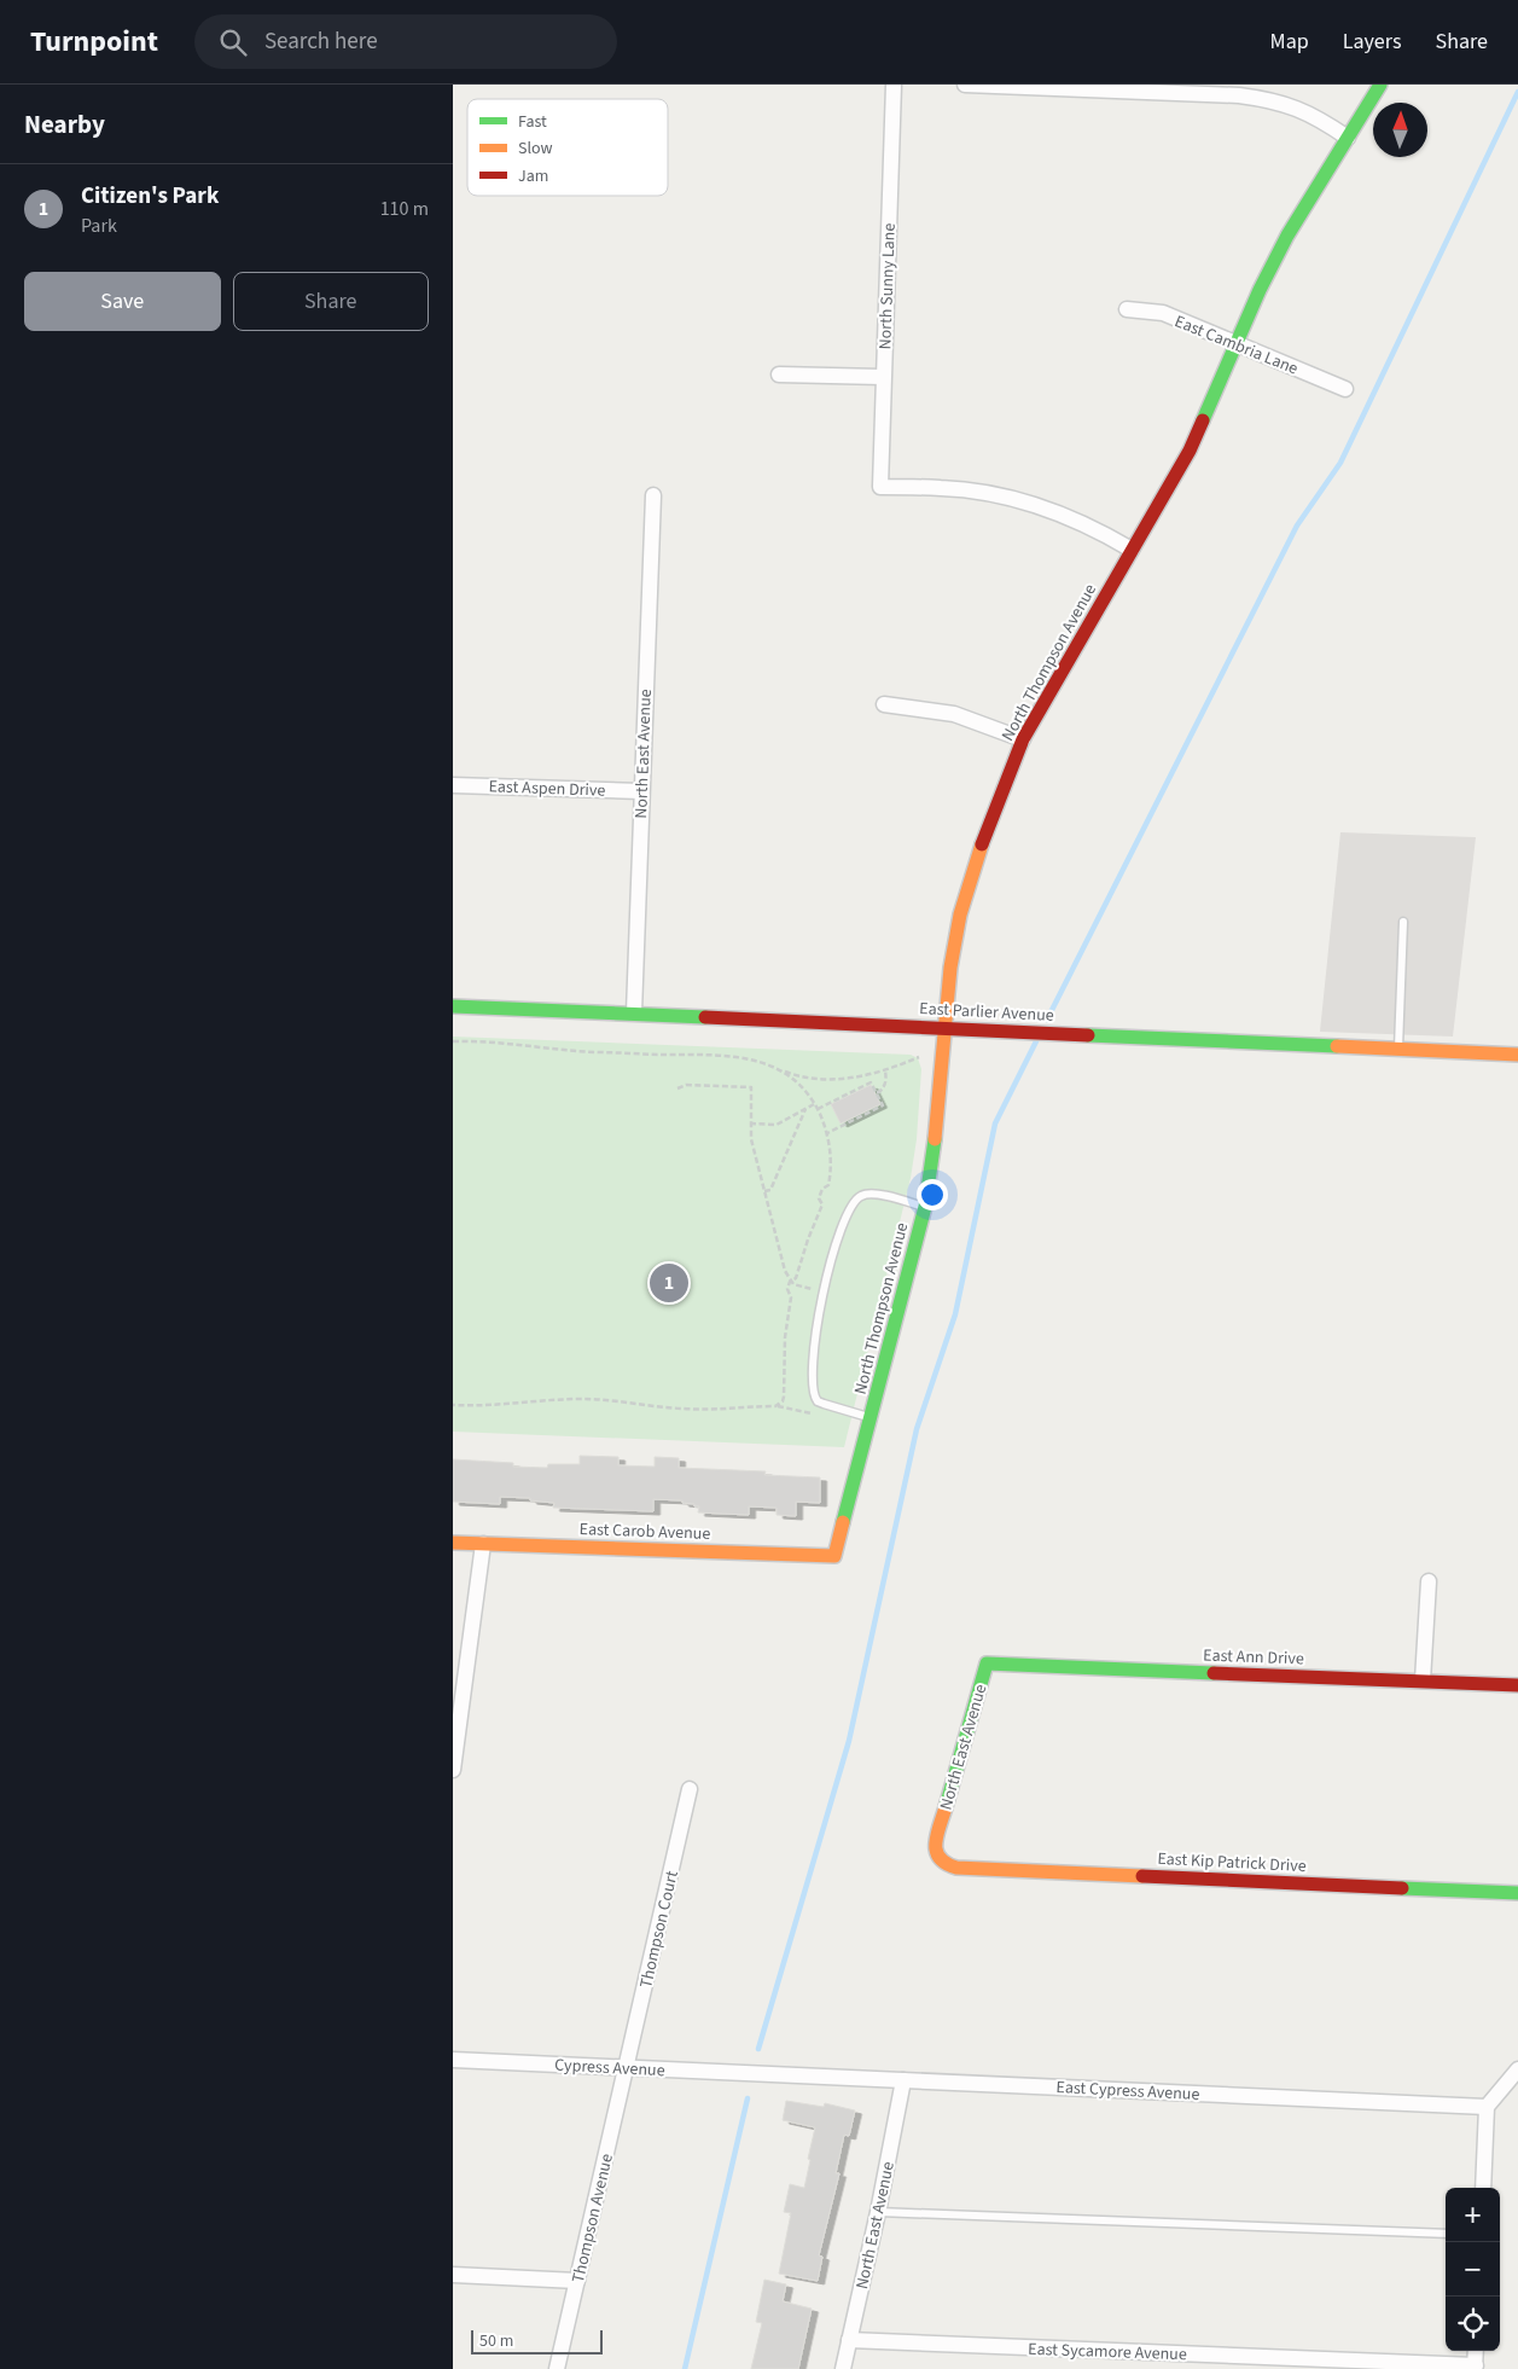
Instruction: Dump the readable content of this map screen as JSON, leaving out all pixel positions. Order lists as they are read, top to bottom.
{
  "streets": {
    "street": [
      "North Sunny Lane",
      "East Cambria Lane",
      "North Thompson Avenue",
      "North East Avenue",
      "East Aspen Drive",
      "East Parlier Avenue",
      "East Carob Avenue",
      "East Ann Drive",
      "East Kip Patrick Drive",
      "Thompson Court",
      "Cypress Avenue",
      "East Cypress Avenue",
      "Thompson Avenue",
      "East Sycamore Avenue"
    ]
  },
  "crossings": [
    ["North Sunny Lane", "North Thompson Avenue"],
    ["East Cambria Lane", "North Thompson Avenue"],
    ["North Thompson Avenue", "East Parlier Avenue"],
    ["North Thompson Avenue", "East Carob Avenue"],
    ["North East Avenue", "East Aspen Drive"],
    ["North East Avenue", "East Parlier Avenue"],
    ["North East Avenue", "East Ann Drive"],
    ["North East Avenue", "East Kip Patrick Drive"],
    ["North East Avenue", "East Cypress Avenue"],
    ["North East Avenue", "East Sycamore Avenue"],
    ["Thompson Court", "Cypress Avenue"],
    ["Thompson Court", "Thompson Avenue"],
    ["Cypress Avenue", "East Cypress Avenue"],
    ["Cypress Avenue", "Thompson Avenue"]
  ],
  "legend": ["Fast", "Slow", "Jam"],
  "scale_bar": "50 m",
  "north": "top",
  "page": {
    "header": "Turnpoint",
    "search": "Search here",
    "nav": ["Map", "Layers", "Share"],
    "heading": "Nearby",
    "list": [
      {
        "mark": "1",
        "name": "Citizen's Park",
        "note": "Park",
        "value": "110 m"
      }
    ],
    "buttons": ["Save", "Share"],
    "pins": "1",
    "map_buttons": ["+", "−"],
    "scale": "50 m"
  }
}
